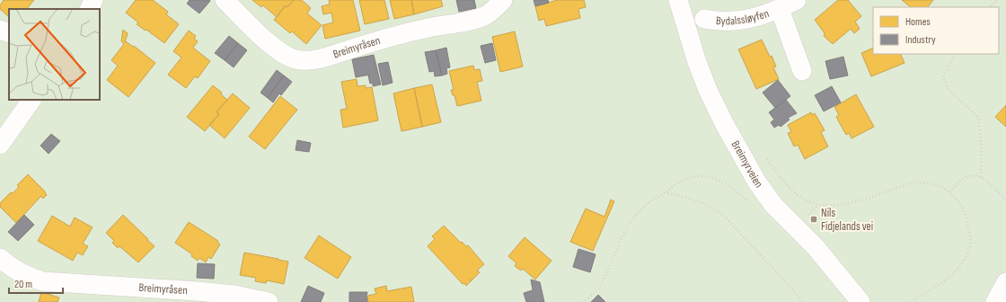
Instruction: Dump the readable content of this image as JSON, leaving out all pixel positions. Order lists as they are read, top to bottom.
{
  "streets": {
    "street": ["Bydalssløyfen", "Breimyråsen", "Breimyrveien"]
  },
  "places": {
    "transit": ["Nils Fidjelands vei"]
  },
  "legend": ["Homes", "Industry"],
  "scale_bar": "20 m"
}
